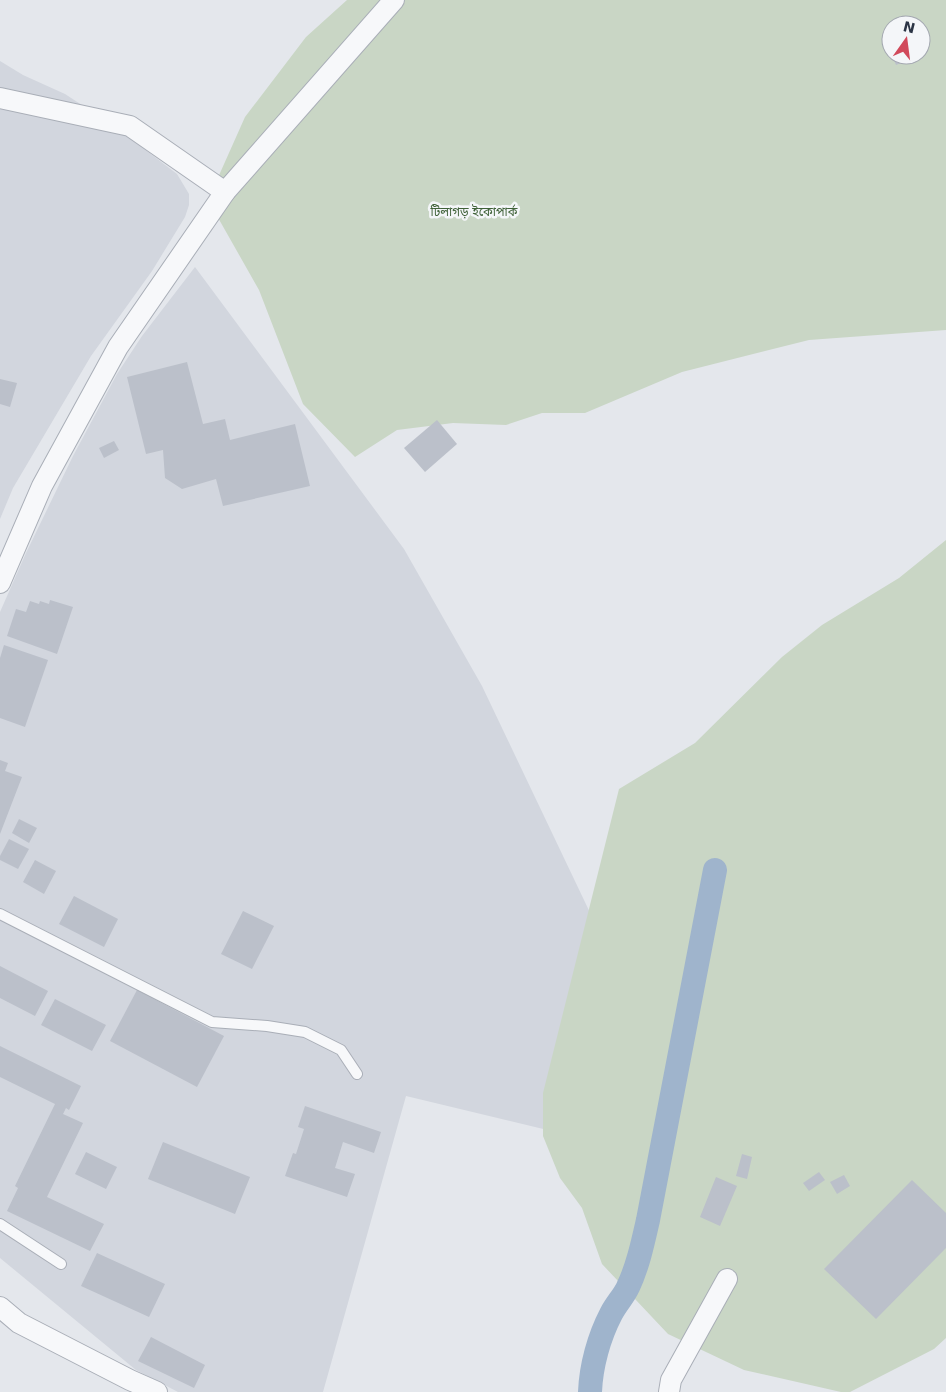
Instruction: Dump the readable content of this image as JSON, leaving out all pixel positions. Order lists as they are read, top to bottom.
{
  "parks": ["টিলাগড় ইকোপার্ক"],
  "north": "top"
}
